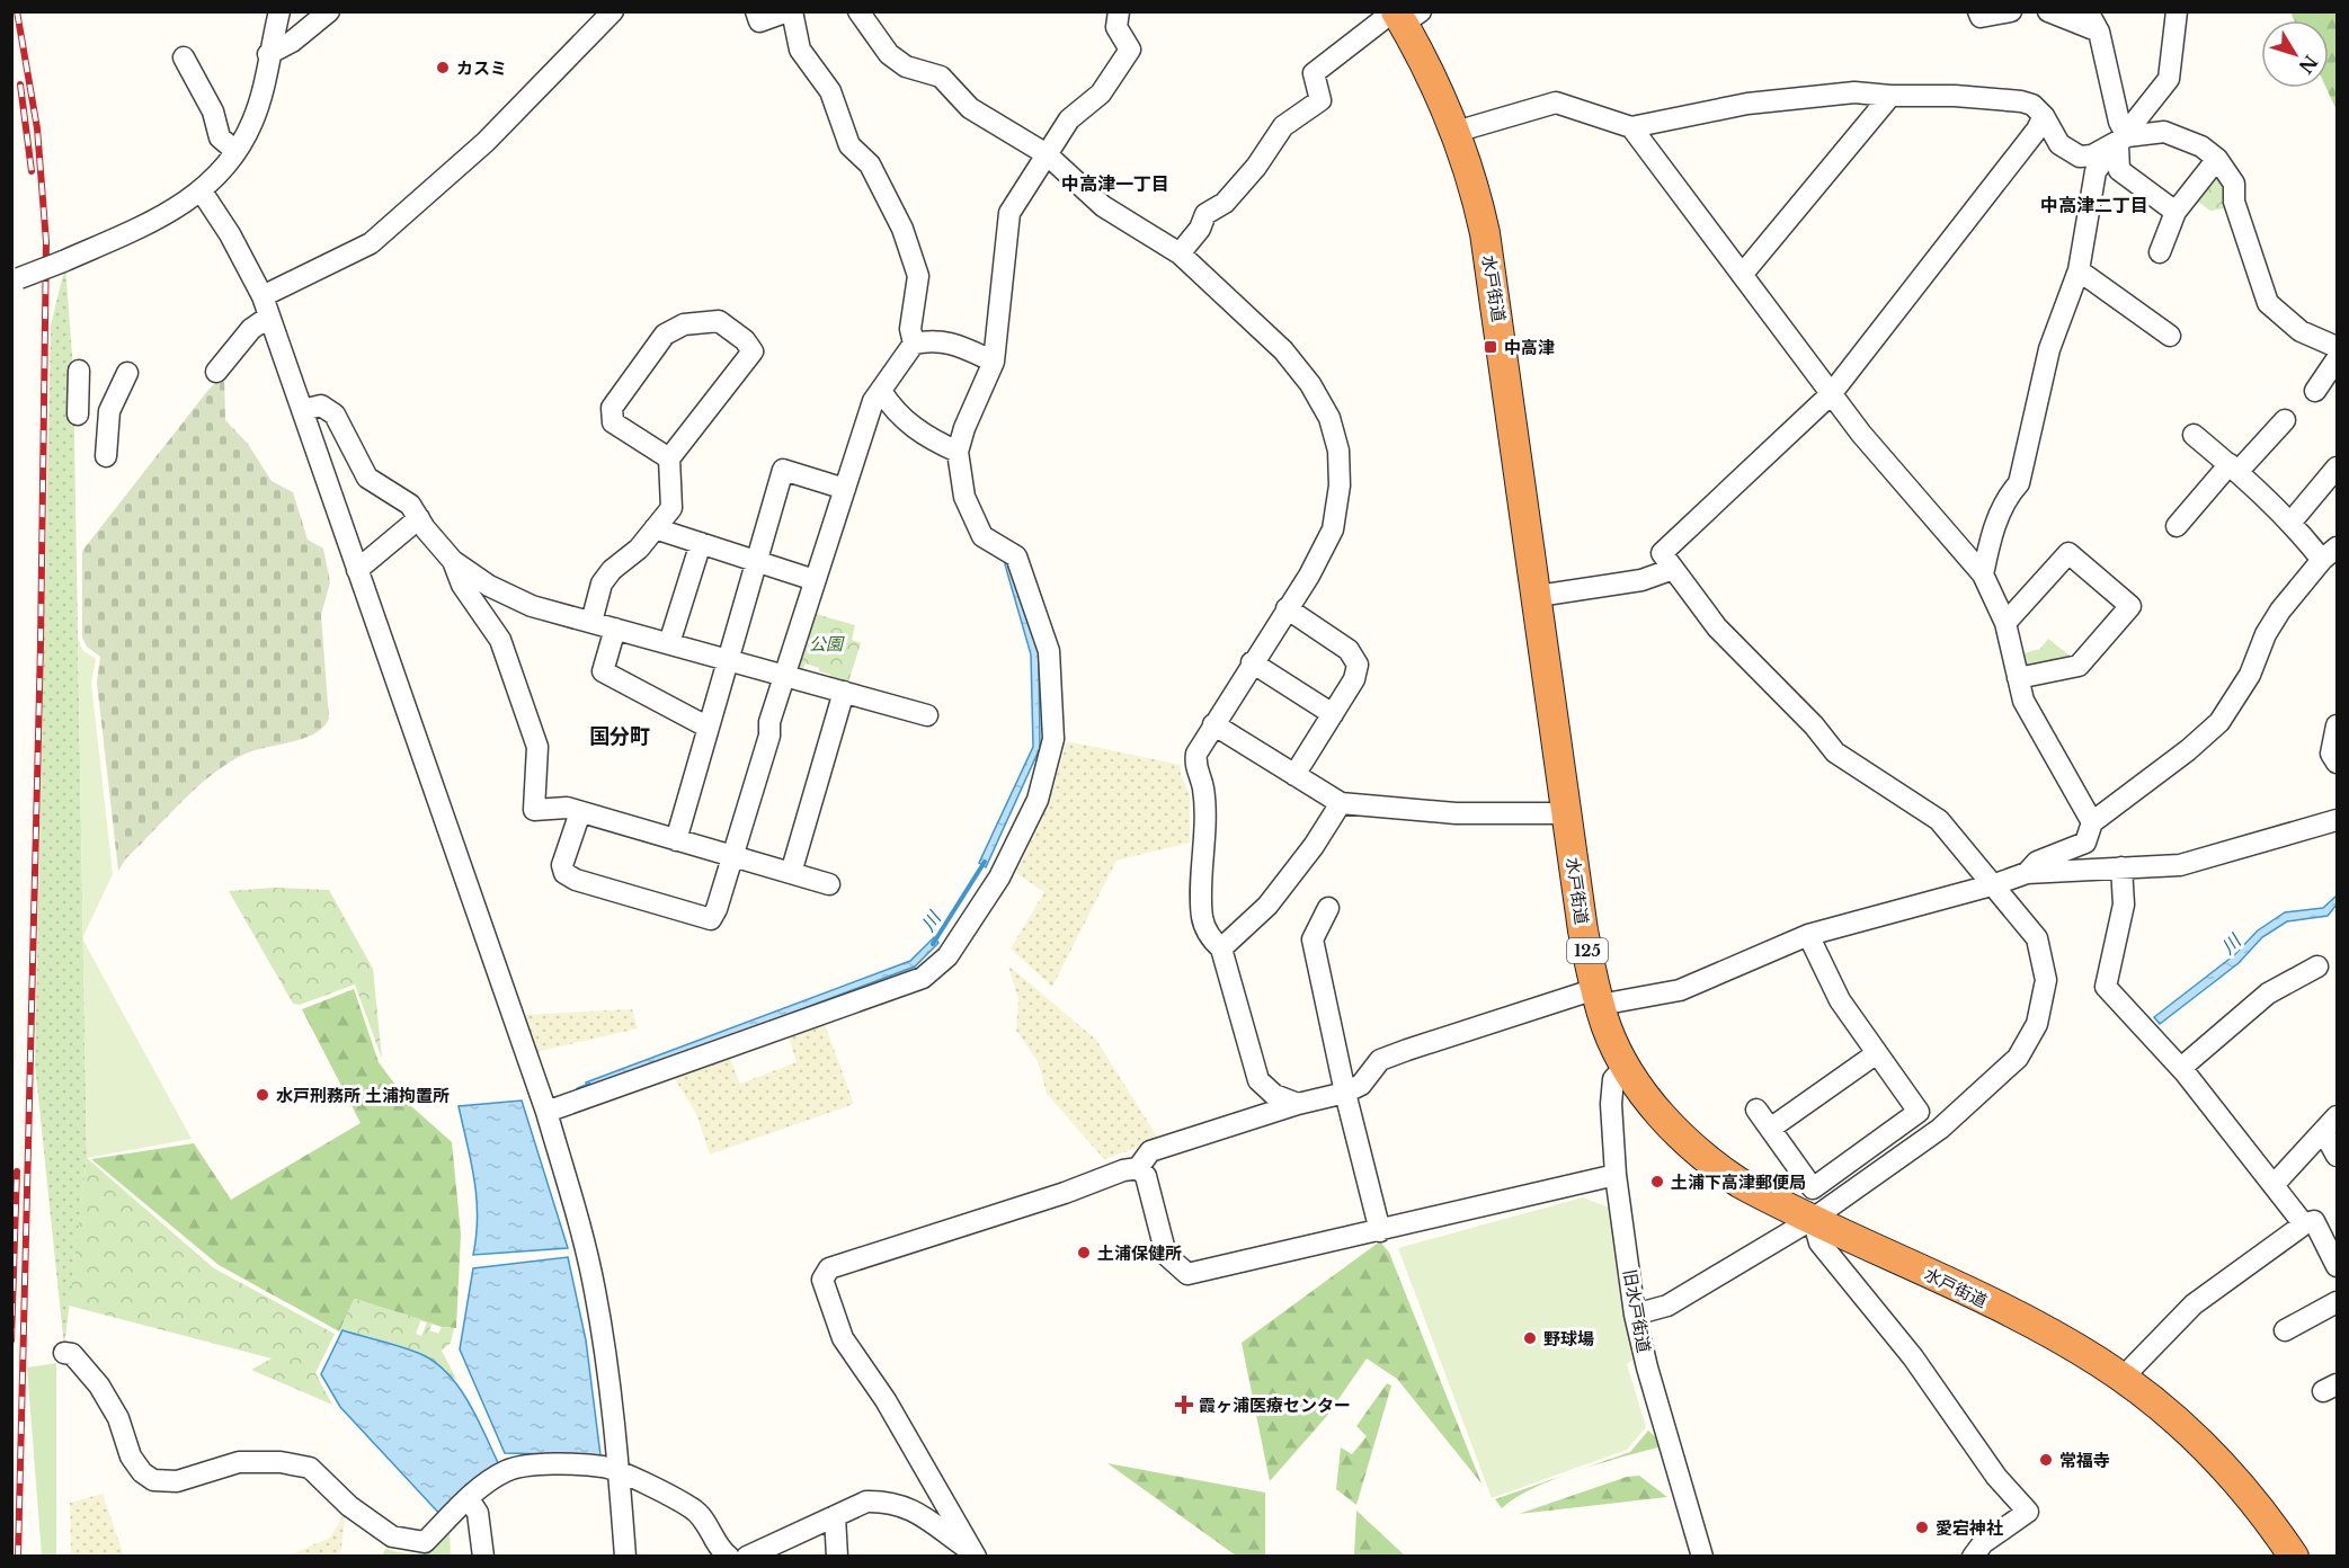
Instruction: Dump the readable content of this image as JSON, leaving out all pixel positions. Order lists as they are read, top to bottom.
{
  "streets": {
    "highway": ["水戸街道", "125"],
    "street": ["旧水戸街道"]
  },
  "crossings": [
    ["水戸街道", "旧水戸街道"]
  ],
  "districts": ["中高津一丁目", "中高津二丁目", "国分町"],
  "water": ["川"],
  "parks": ["公園"],
  "places": {
    "other": [
      "カスミ",
      "水戸刑務所 土浦拘置所",
      "土浦下高津郵便局",
      "土浦保健所",
      "野球場",
      "常福寺",
      "愛宕神社"
    ],
    "transit": ["中高津"],
    "health": ["霞ヶ浦医療センター"]
  },
  "north": "bottom right"
}
